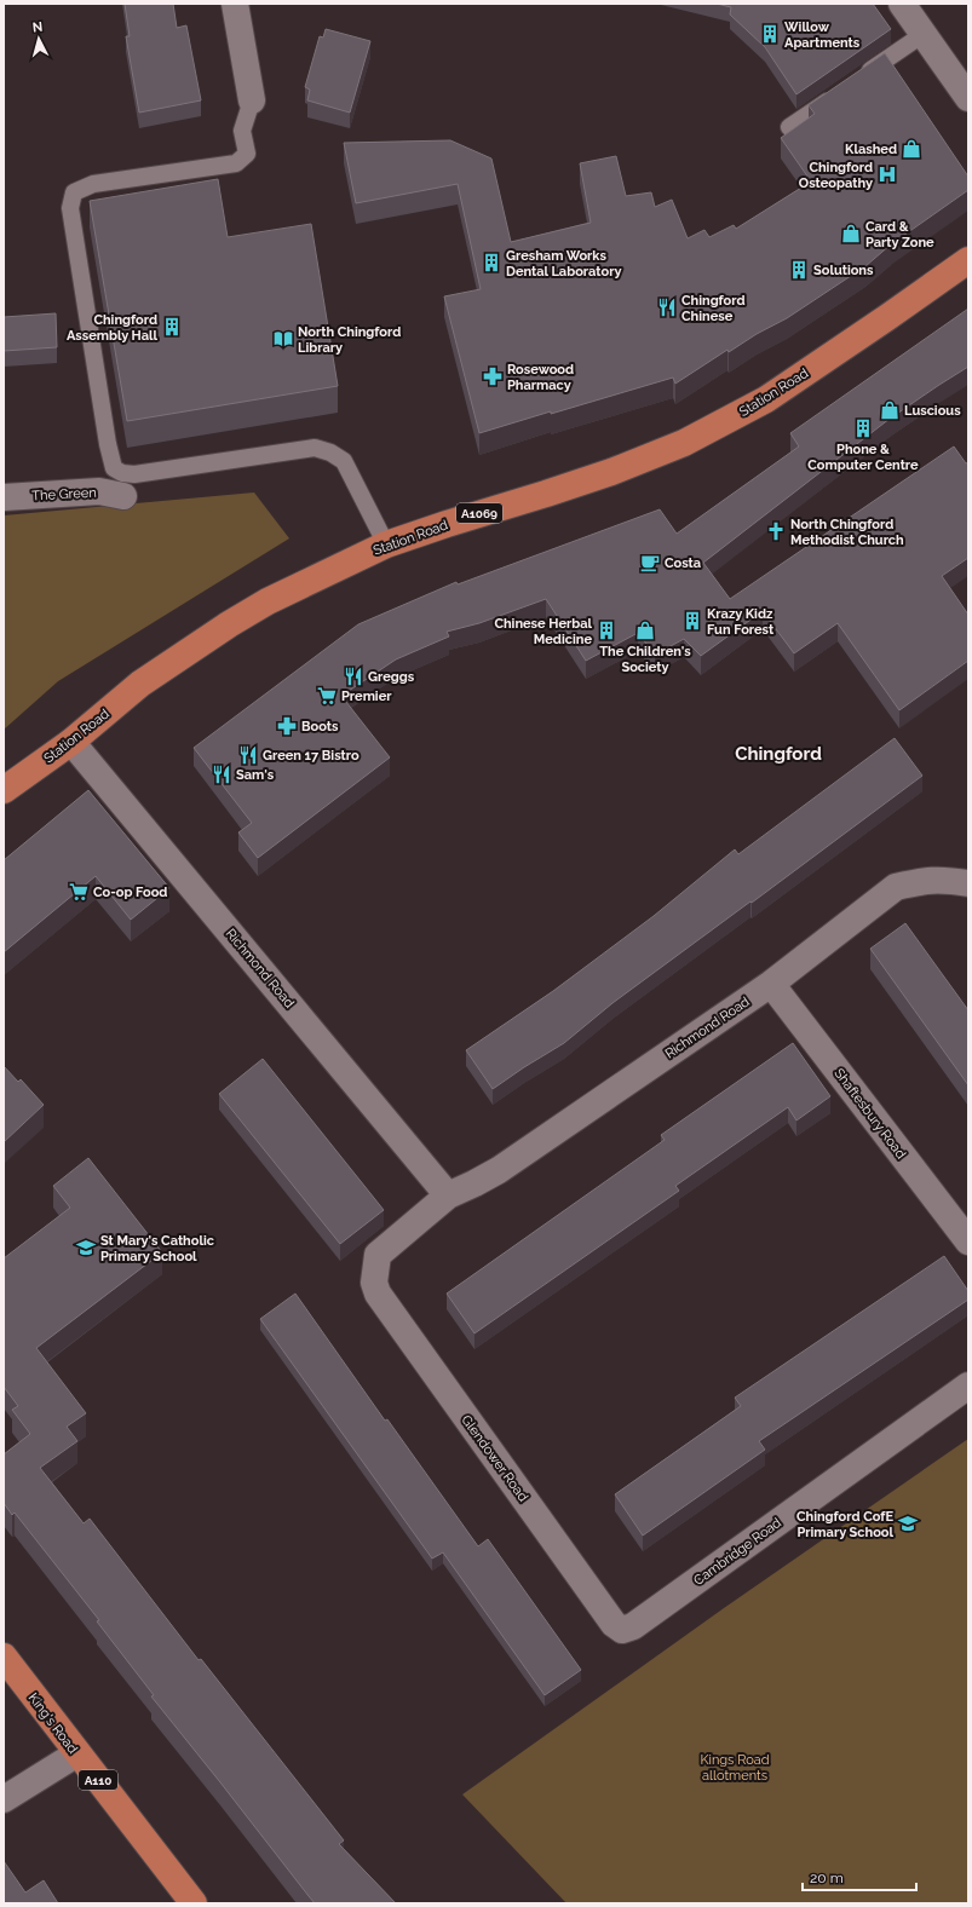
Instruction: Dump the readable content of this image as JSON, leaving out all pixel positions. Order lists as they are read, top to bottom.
{
  "streets": {
    "main road": [
      "Station Road",
      "A1069",
      "King's Road",
      "A110"
    ],
    "street": [
      "The Green",
      "Richmond Road",
      "Shaftesbury Road",
      "Glendower Road",
      "Cambridge Road"
    ]
  },
  "crossings": [
    ["Station Road", "Richmond Road"],
    ["Richmond Road", "Shaftesbury Road"],
    ["Richmond Road", "Glendower Road"],
    ["Glendower Road", "Cambridge Road"]
  ],
  "districts": ["Chingford"],
  "parks": ["Kings Road allotments"],
  "places": {
    "building": [
      "Willow Apartments",
      "Gresham Works Dental Laboratory",
      "Solutions",
      "Chingford Assembly Hall",
      "Phone & Computer Centre",
      "Krazy Kidz Fun Forest",
      "Chinese Herbal Medicine"
    ],
    "shop": [
      "Klashed",
      "Card & Party Zone",
      "Luscious",
      "The Children's Society"
    ],
    "hospital": ["Chingford Osteopathy"],
    "restaurant": [
      "Chingford Chinese",
      "Greggs",
      "Green 17 Bistro",
      "Sam's"
    ],
    "library": ["North Chingford Library"],
    "pharmacy": ["Rosewood Pharmacy", "Boots"],
    "church": ["North Chingford Methodist Church"],
    "cafe": ["Costa"],
    "supermarket": ["Premier", "Co-op Food"],
    "school or university": ["St Mary's Catholic Primary School", "Chingford CofE Primary School"]
  },
  "scale_bar": "20 m",
  "north": "top"
}
